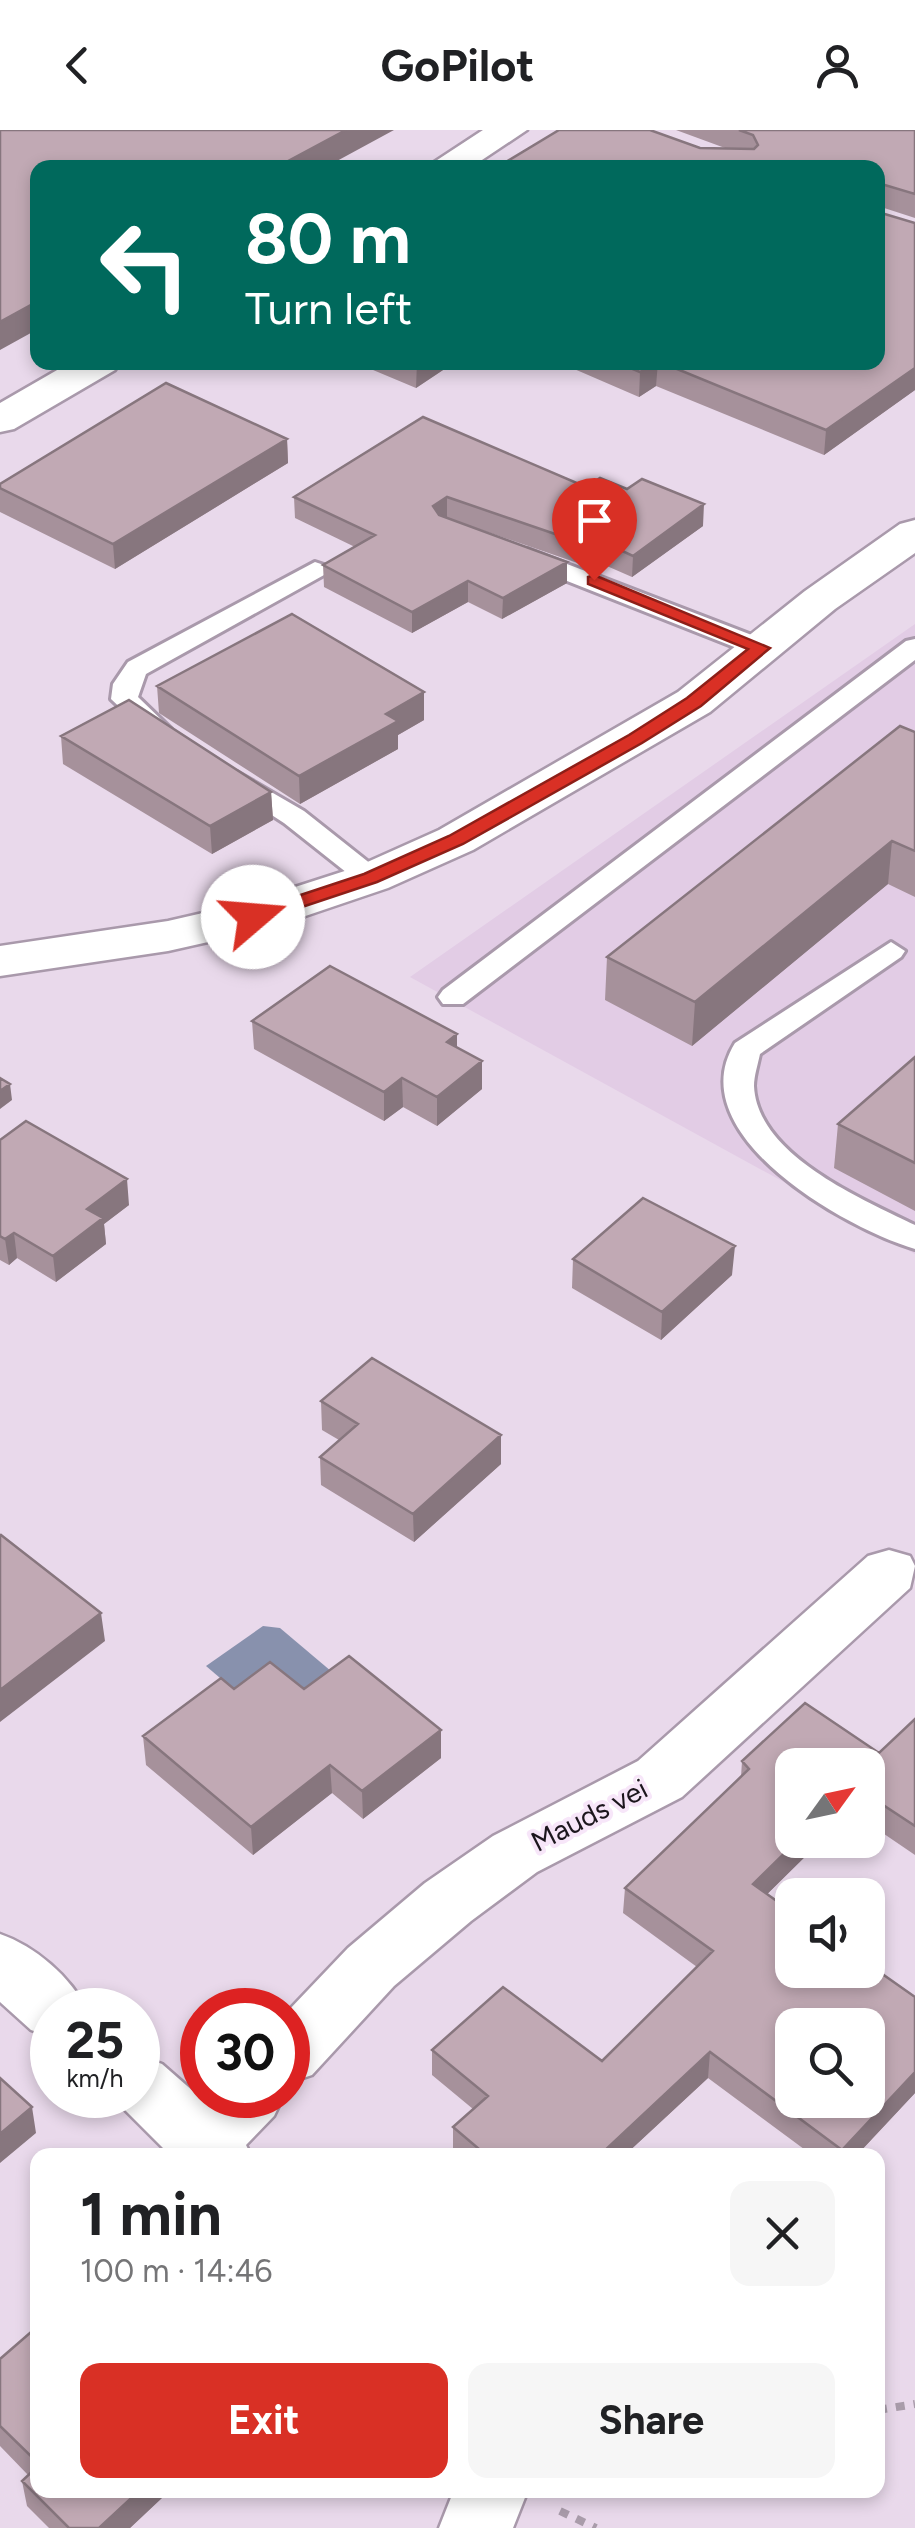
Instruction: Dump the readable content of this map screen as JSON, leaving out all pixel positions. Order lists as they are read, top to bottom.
{
  "streets": {
    "street": ["Mauds vei"]
  },
  "north": "top right",
  "page": {
    "header": "GoPilot",
    "turn": ["80 m", "Turn left"],
    "speed": "25 km/h",
    "limit": "30",
    "heading": ["1 min", "100 m · 14:46"],
    "buttons": ["Exit", "Share"]
  }
}
